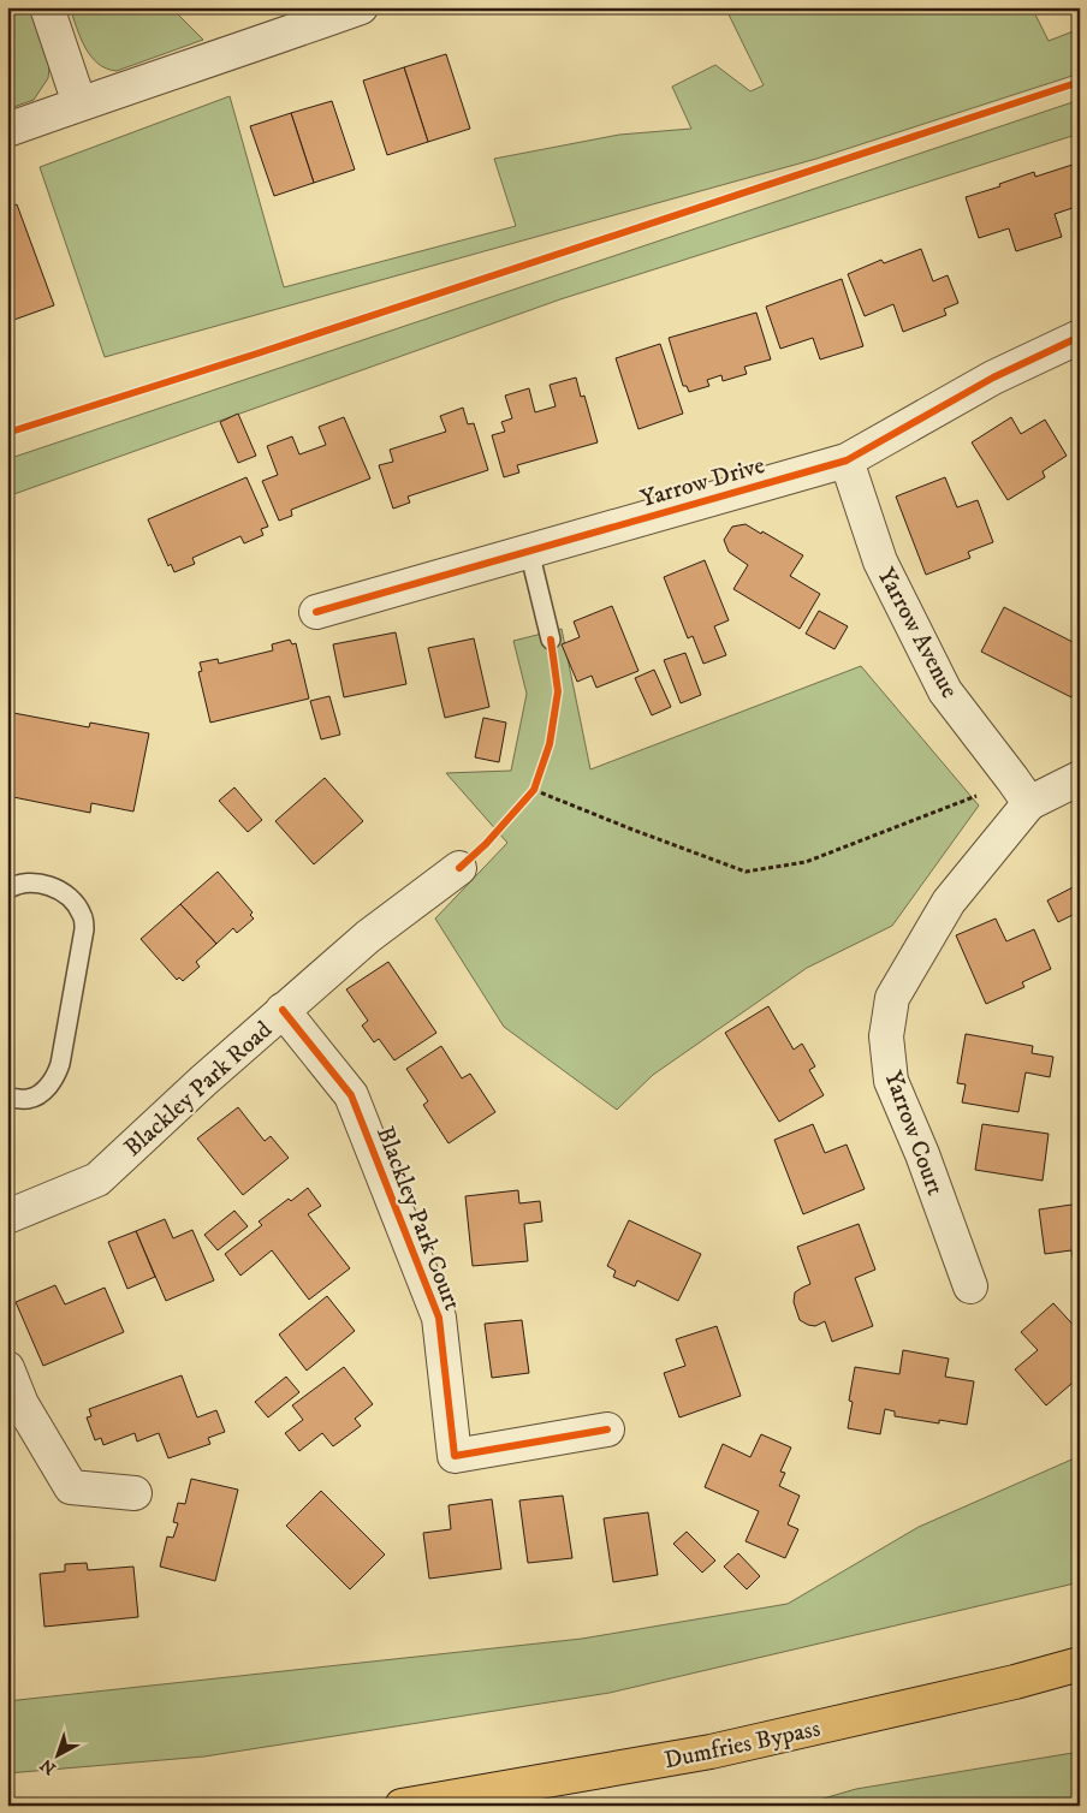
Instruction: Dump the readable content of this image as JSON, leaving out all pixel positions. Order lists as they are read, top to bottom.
{
  "streets": {
    "highway": ["Dumfries Bypass"],
    "street": [
      "Yarrow Drive",
      "Yarrow Avenue",
      "Blackley Park Road",
      "Yarrow Court",
      "Blackley Park Court"
    ]
  },
  "crossings": [
    ["Yarrow Drive", "Yarrow Avenue"],
    ["Yarrow Avenue", "Yarrow Court"],
    ["Blackley Park Road", "Blackley Park Court"]
  ],
  "north": "bottom left"
}
